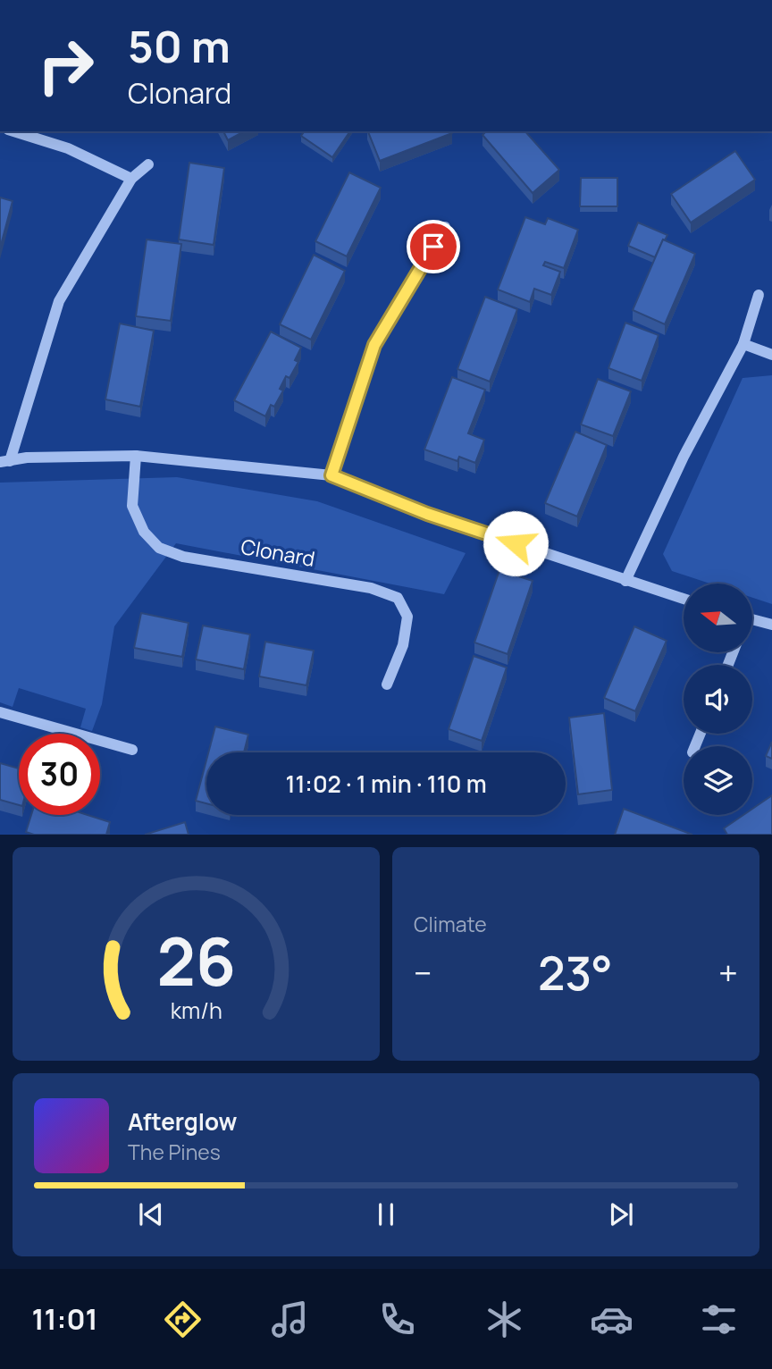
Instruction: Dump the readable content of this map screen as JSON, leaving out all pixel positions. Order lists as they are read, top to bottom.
{
  "streets": {
    "street": ["Clonard"]
  },
  "north": "left",
  "page": {
    "turn": ["50 m", "Clonard"],
    "limit": "30",
    "trip": "11:02 · 1 min · 110 m",
    "tile": "Climate",
    "heat": ["−", "23°", "+"],
    "song": ["Afterglow", "The Pines"],
    "tabs": "11:01",
    "gauge": ["26", "km/h"]
  }
}
